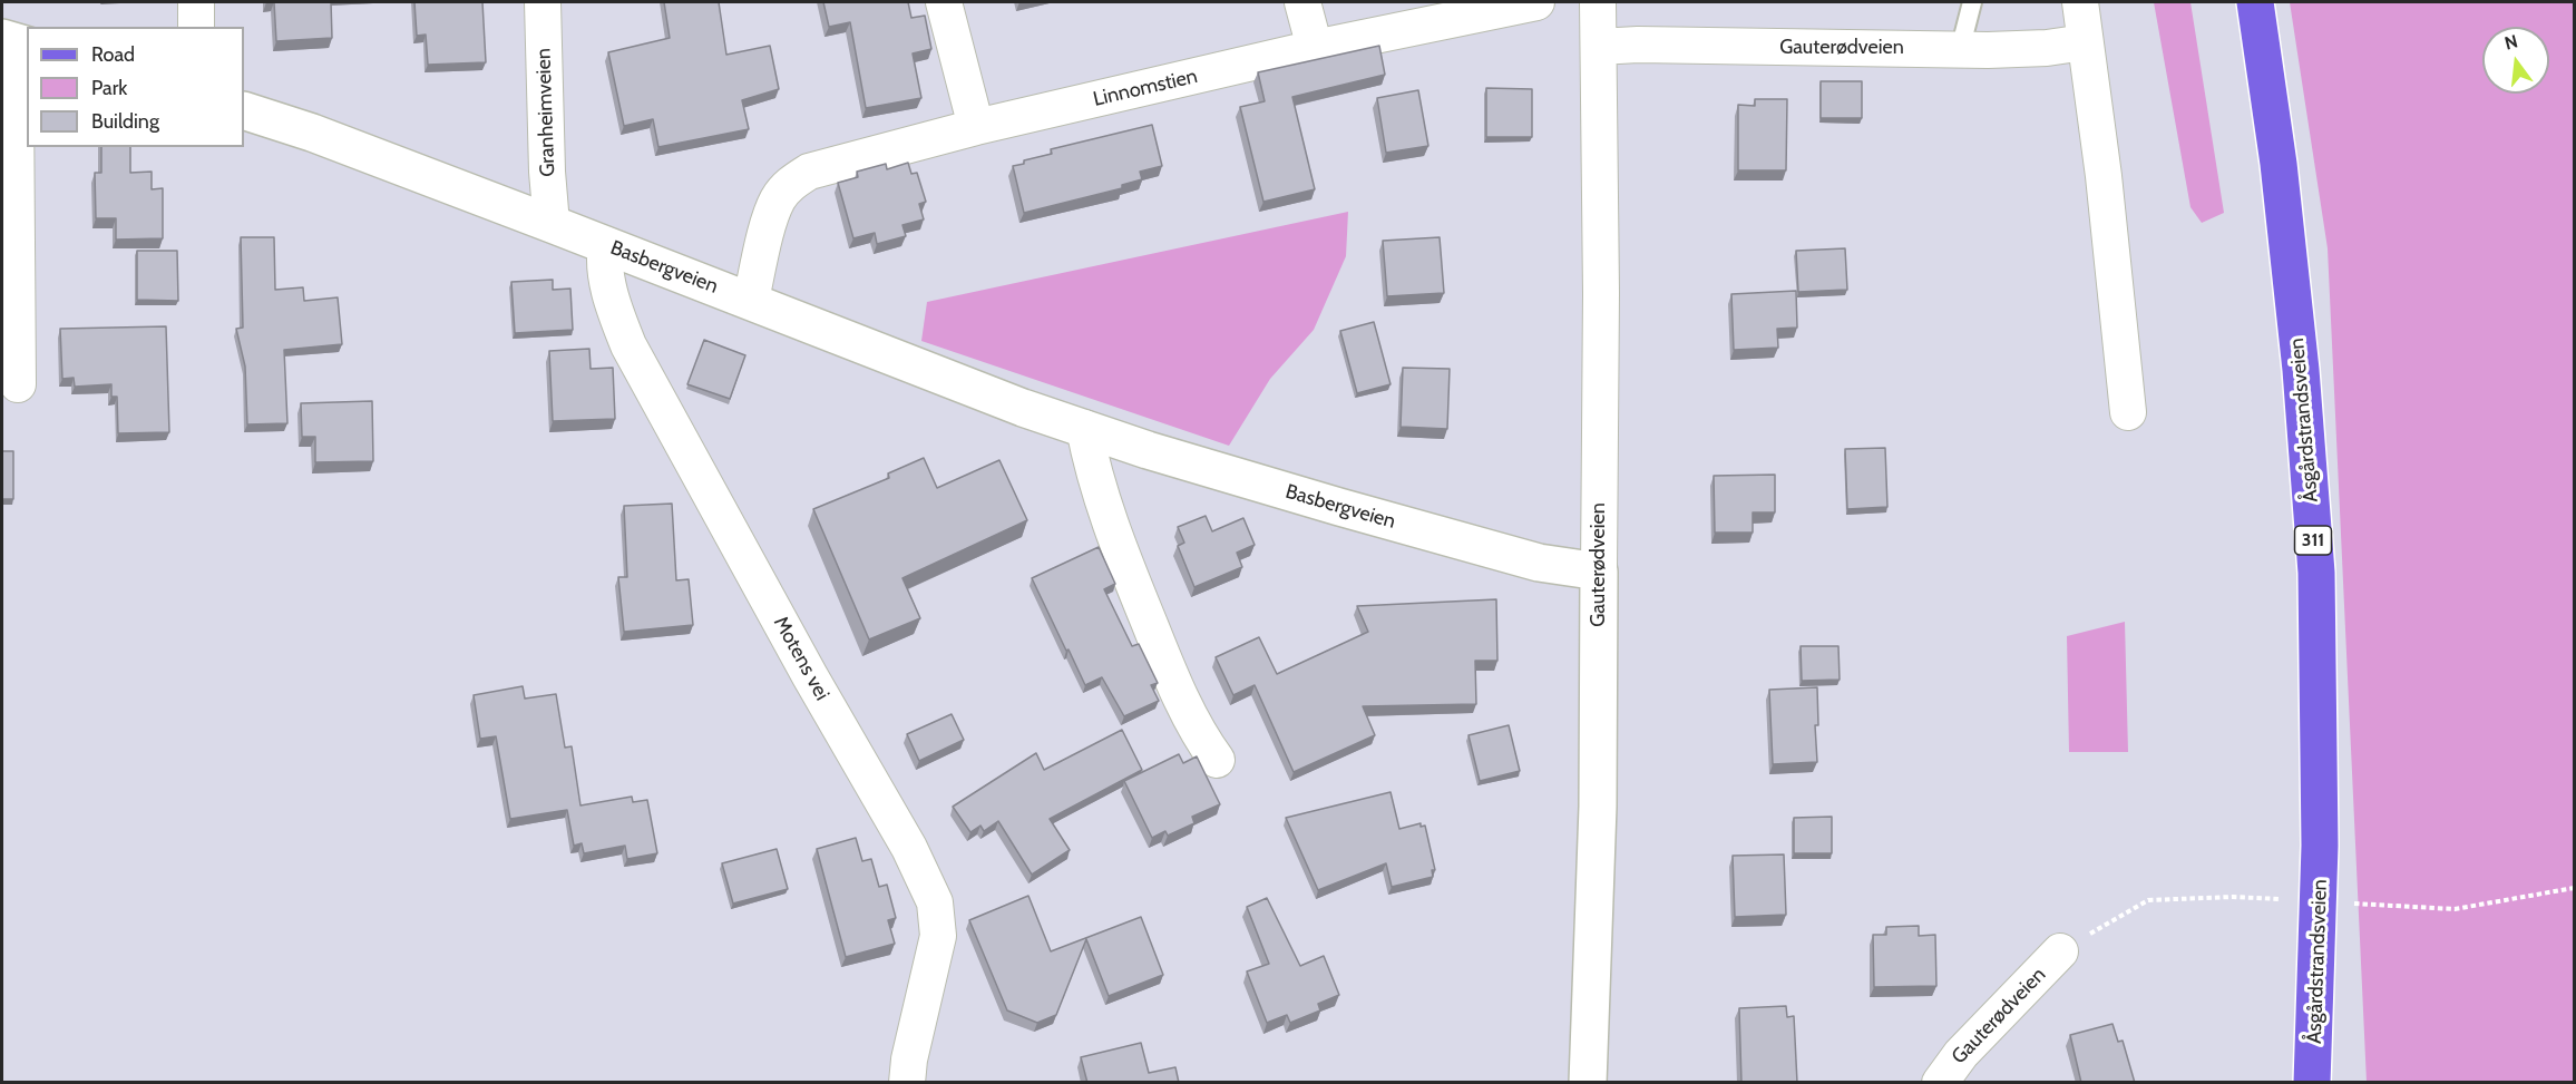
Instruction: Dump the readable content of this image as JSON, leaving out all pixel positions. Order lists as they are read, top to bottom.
{
  "streets": {
    "main road": [
      "Gauterødveien",
      "Basbergveien",
      "Åsgårdstrandsveien",
      "311"
    ],
    "street": ["Linnomstien", "Granheimveien", "Motens vei"]
  },
  "crossings": [
    ["Gauterødveien", "Basbergveien"],
    ["Linnomstien", "Basbergveien"],
    ["Granheimveien", "Basbergveien"],
    ["Basbergveien", "Motens vei"]
  ],
  "legend": ["Road", "Park", "Building"],
  "north": "top"
}
